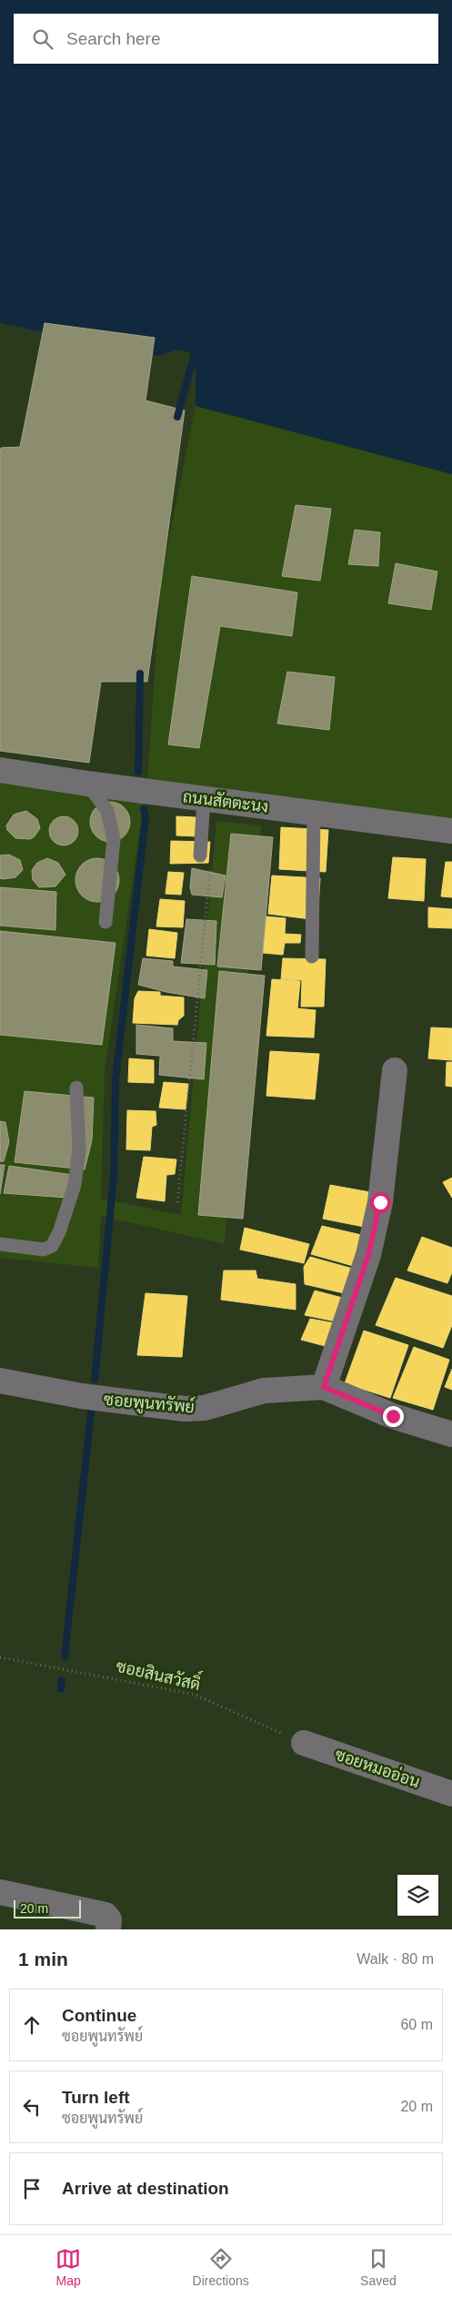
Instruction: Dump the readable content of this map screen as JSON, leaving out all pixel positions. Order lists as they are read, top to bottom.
{
  "streets": {
    "street": ["ถนนสัตตะนง", "ซอยพูนทรัพย์", "ซอยหมออ่อน"],
    "path": ["ซอยสินสวัสดิ์"]
  },
  "crossings": [
    ["ซอยสินสวัสดิ์", "ซอยหมออ่อน"]
  ],
  "scale_bar": "20 m",
  "page": {
    "search": "Search here",
    "scale": "20 m",
    "heading": ["1 min", "Walk · 80 m"],
    "list": [
      ["Continue", "ซอยพูนทรัพย์", "60 m"],
      ["Turn left", "ซอยพูนทรัพย์", "20 m"],
      "Arrive at destination"
    ],
    "nav": ["Map", "Directions", "Saved"]
  }
}
